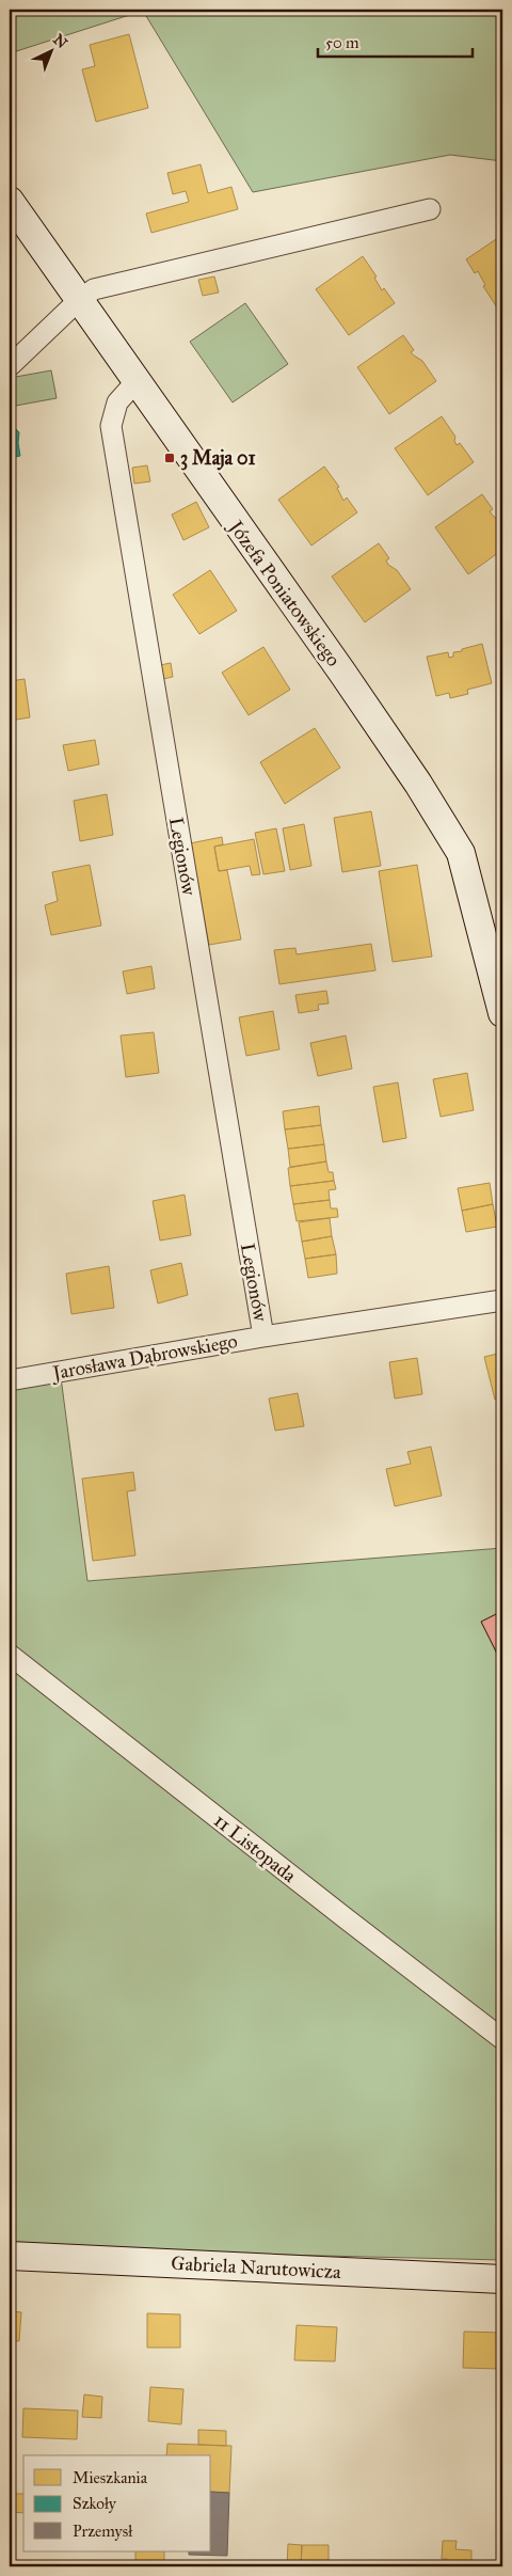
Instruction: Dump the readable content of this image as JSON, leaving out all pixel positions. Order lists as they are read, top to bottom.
{
  "streets": {
    "street": [
      "Józefa Poniatowskiego",
      "Legionów",
      "Jarosława Dąbrowskiego",
      "11 Listopada",
      "Gabriela Narutowicza"
    ]
  },
  "crossings": [
    ["Józefa Poniatowskiego", "Legionów"],
    ["Legionów", "Jarosława Dąbrowskiego"]
  ],
  "places": {
    "transit": ["3 Maja 01"]
  },
  "legend": ["Mieszkania", "Szkoły", "Przemysł"],
  "scale_bar": "50 m",
  "north": "top right"
}
